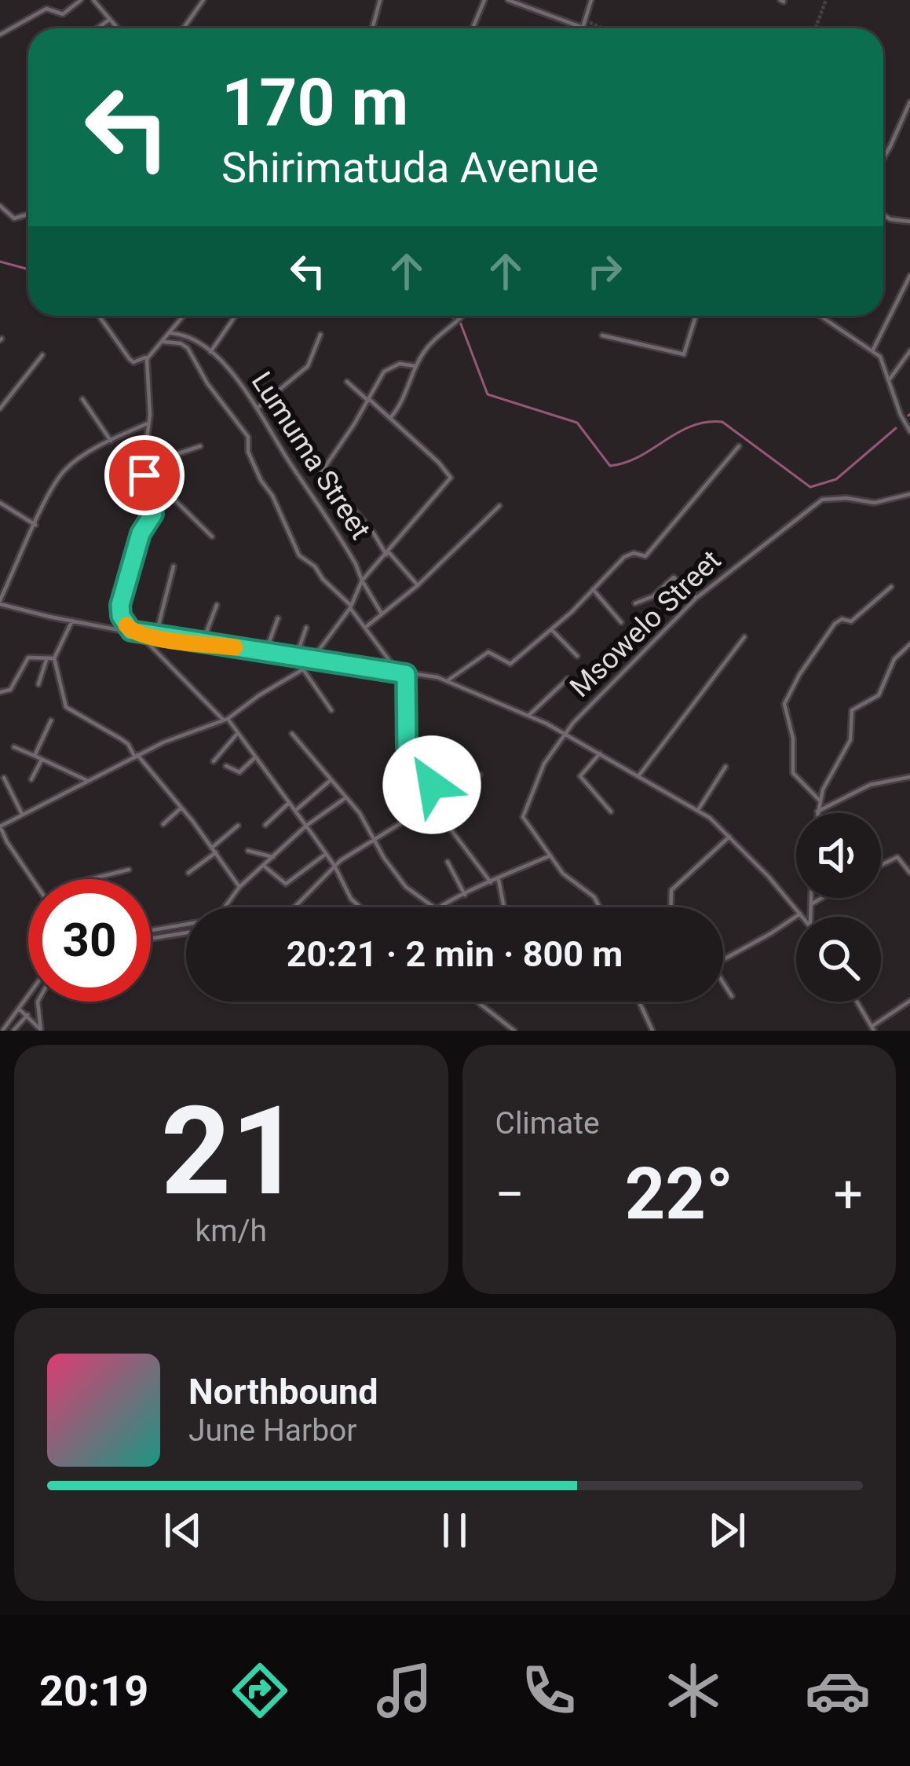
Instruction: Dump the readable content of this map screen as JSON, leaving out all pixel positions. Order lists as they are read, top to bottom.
{
  "streets": {
    "street": ["Lumuma Street", "Msowelo Street"]
  },
  "page": {
    "turn": ["170 m", "Shirimatuda Avenue"],
    "limit": "30",
    "trip": "20:21 · 2 min · 800 m",
    "tile": [
      ["21", "km/h"],
      "Climate"
    ],
    "heat": ["−", "22°", "+"],
    "song": ["Northbound", "June Harbor"],
    "tabs": "20:19"
  }
}
